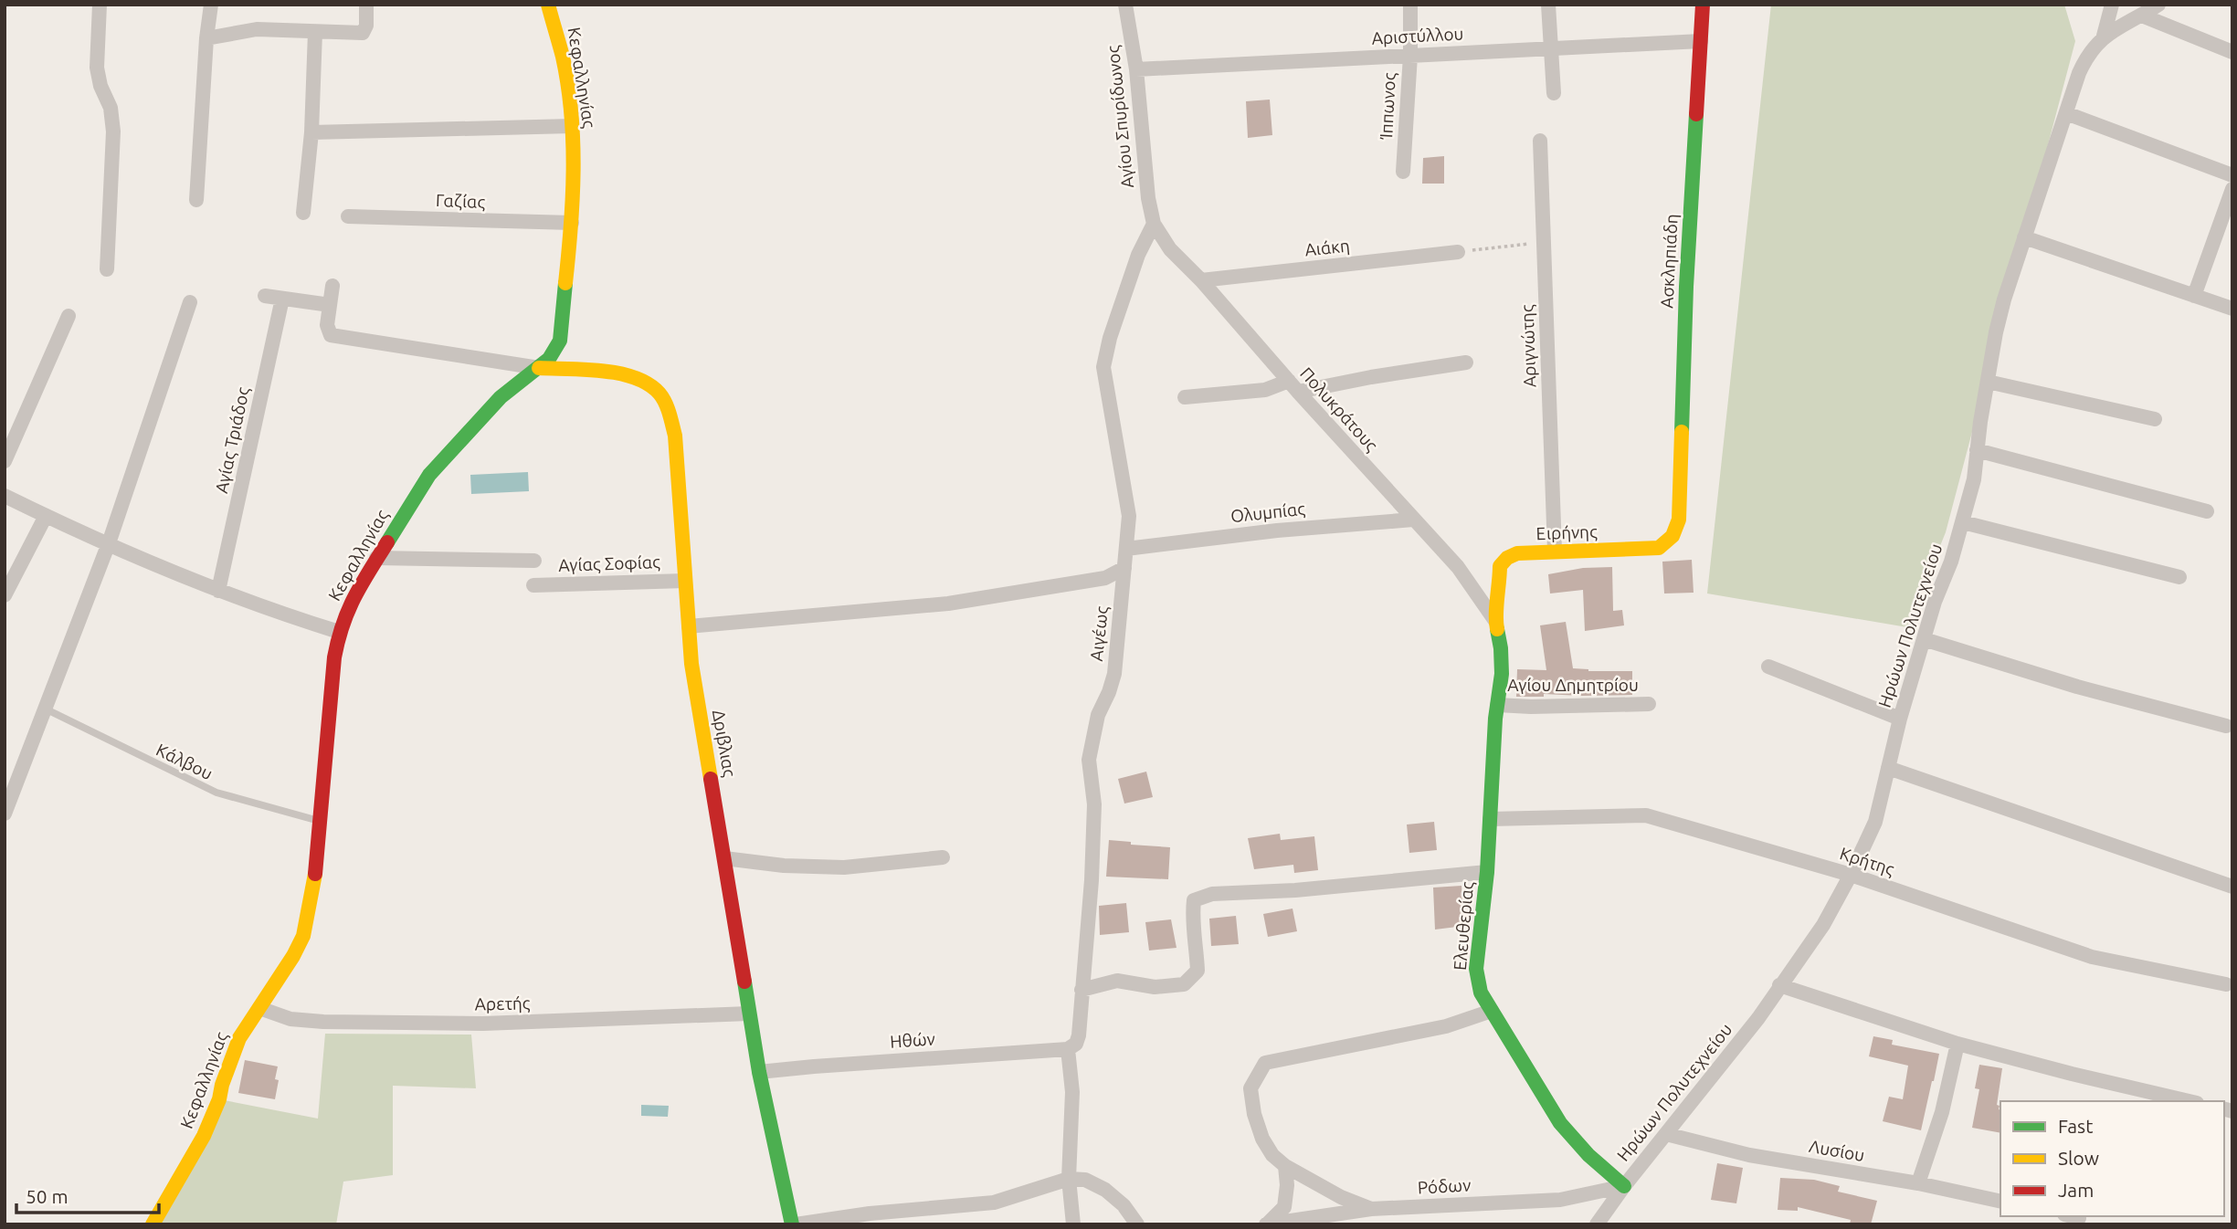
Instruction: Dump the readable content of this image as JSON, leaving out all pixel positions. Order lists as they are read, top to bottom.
{
  "streets": {
    "street": [
      "Αριστύλλου",
      "Κεφαλληνίας",
      "Ίππωνος",
      "Αγίου Σπυρίδωνος",
      "Γαζίας",
      "Αιάκη",
      "Ασκληπιάδη",
      "Αριγνώτης",
      "Πολυκράτους",
      "Αγίας Τριάδος",
      "Ολυμπίας",
      "Ειρήνης",
      "Αγίας Σοφίας",
      "Ηρώων Πολυτεχνείου",
      "Αιγέως",
      "Αγίου Δημητρίου",
      "Δριβλιας",
      "Κρήτης",
      "Ελευθερίας",
      "Αρετής",
      "Ηθών",
      "Λυσίου",
      "Ρόδων"
    ],
    "lane": ["Κάλβου"]
  },
  "crossings": [
    ["Αριστύλλου", "Ίππωνος"],
    ["Αριστύλλου", "Αγίου Σπυρίδωνος"],
    ["Αριστύλλου", "Ασκληπιάδη"],
    ["Κεφαλληνίας", "Γαζίας"],
    ["Κεφαλληνίας", "Δριβλιας"],
    ["Κεφαλληνίας", "Κάλβου"],
    ["Κεφαλληνίας", "Αρετής"],
    ["Αγίου Σπυρίδωνος", "Πολυκράτους"],
    ["Αγίου Σπυρίδωνος", "Αιγέως"],
    ["Αιάκη", "Πολυκράτους"],
    ["Ασκληπιάδη", "Ειρήνης"],
    ["Αριγνώτης", "Ειρήνης"],
    ["Πολυκράτους", "Ολυμπίας"],
    ["Πολυκράτους", "Ειρήνης"],
    ["Πολυκράτους", "Αιγέως"],
    ["Πολυκράτους", "Ελευθερίας"],
    ["Ολυμπίας", "Αιγέως"],
    ["Ειρήνης", "Ελευθερίας"],
    ["Αγίας Σοφίας", "Δριβλιας"],
    ["Ηρώων Πολυτεχνείου", "Κρήτης"],
    ["Ηρώων Πολυτεχνείου", "Ελευθερίας"],
    ["Ηρώων Πολυτεχνείου", "Λυσίου"],
    ["Ηρώων Πολυτεχνείου", "Ρόδων"],
    ["Αιγέως", "Ηθών"],
    ["Αγίου Δημητρίου", "Ελευθερίας"],
    ["Δριβλιας", "Αρετής"],
    ["Δριβλιας", "Ηθών"],
    ["Κρήτης", "Ελευθερίας"],
    ["Ελευθερίας", "Ρόδων"]
  ],
  "legend": ["Fast", "Slow", "Jam"],
  "scale_bar": "50 m"
}
